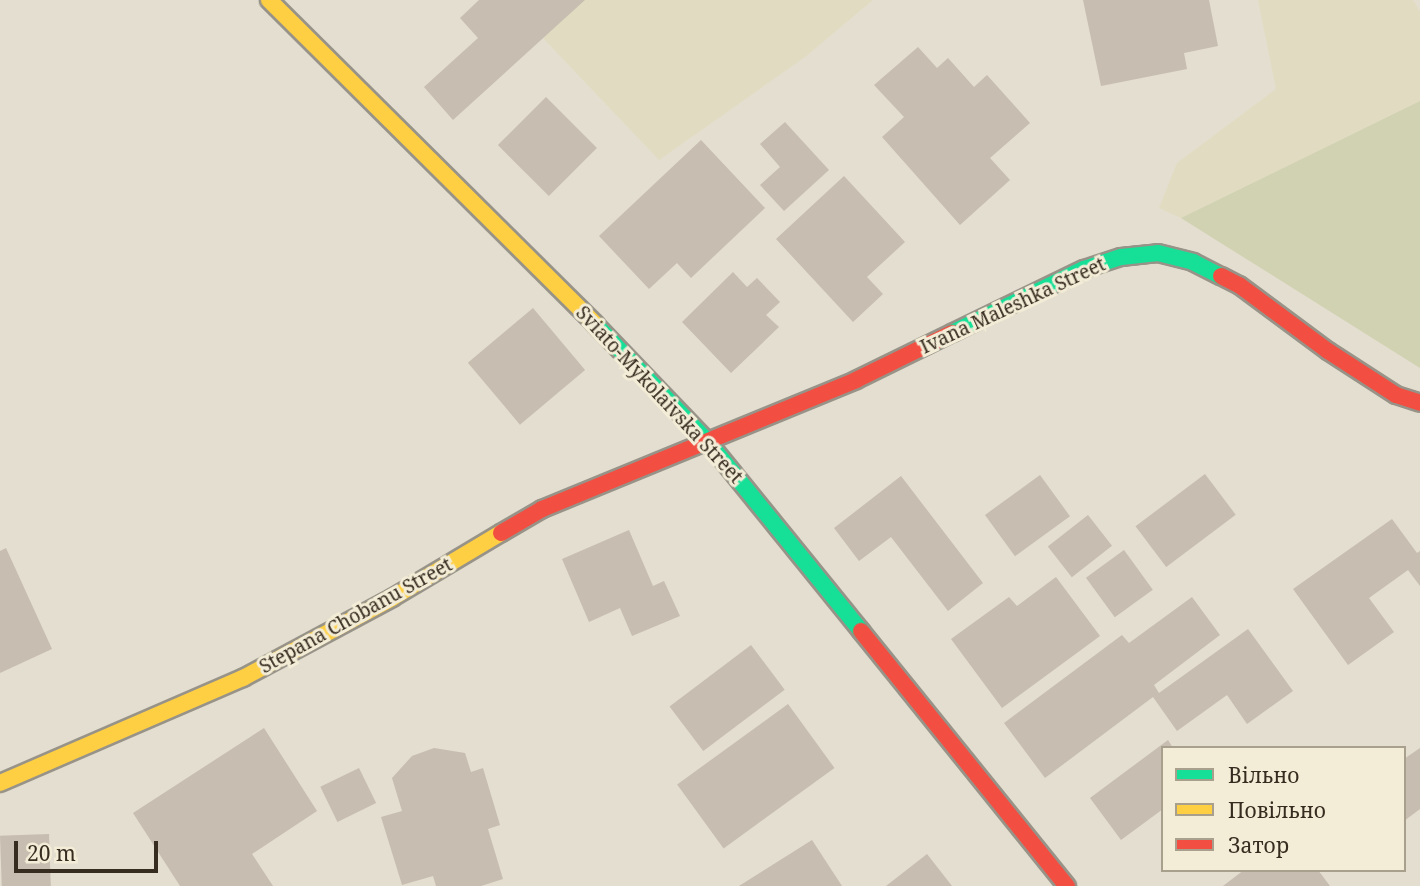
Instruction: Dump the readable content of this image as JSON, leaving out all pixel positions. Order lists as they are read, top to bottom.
{
  "streets": {
    "street": ["Ivana Maleshka Street", "Sviato-Mykolaivska Street", "Stepana Chobanu Street"]
  },
  "crossings": [
    ["Ivana Maleshka Street", "Sviato-Mykolaivska Street"],
    ["Ivana Maleshka Street", "Stepana Chobanu Street"],
    ["Sviato-Mykolaivska Street", "Stepana Chobanu Street"]
  ],
  "legend": ["Вільно", "Повільно", "Затор"],
  "scale_bar": "20 m"
}
